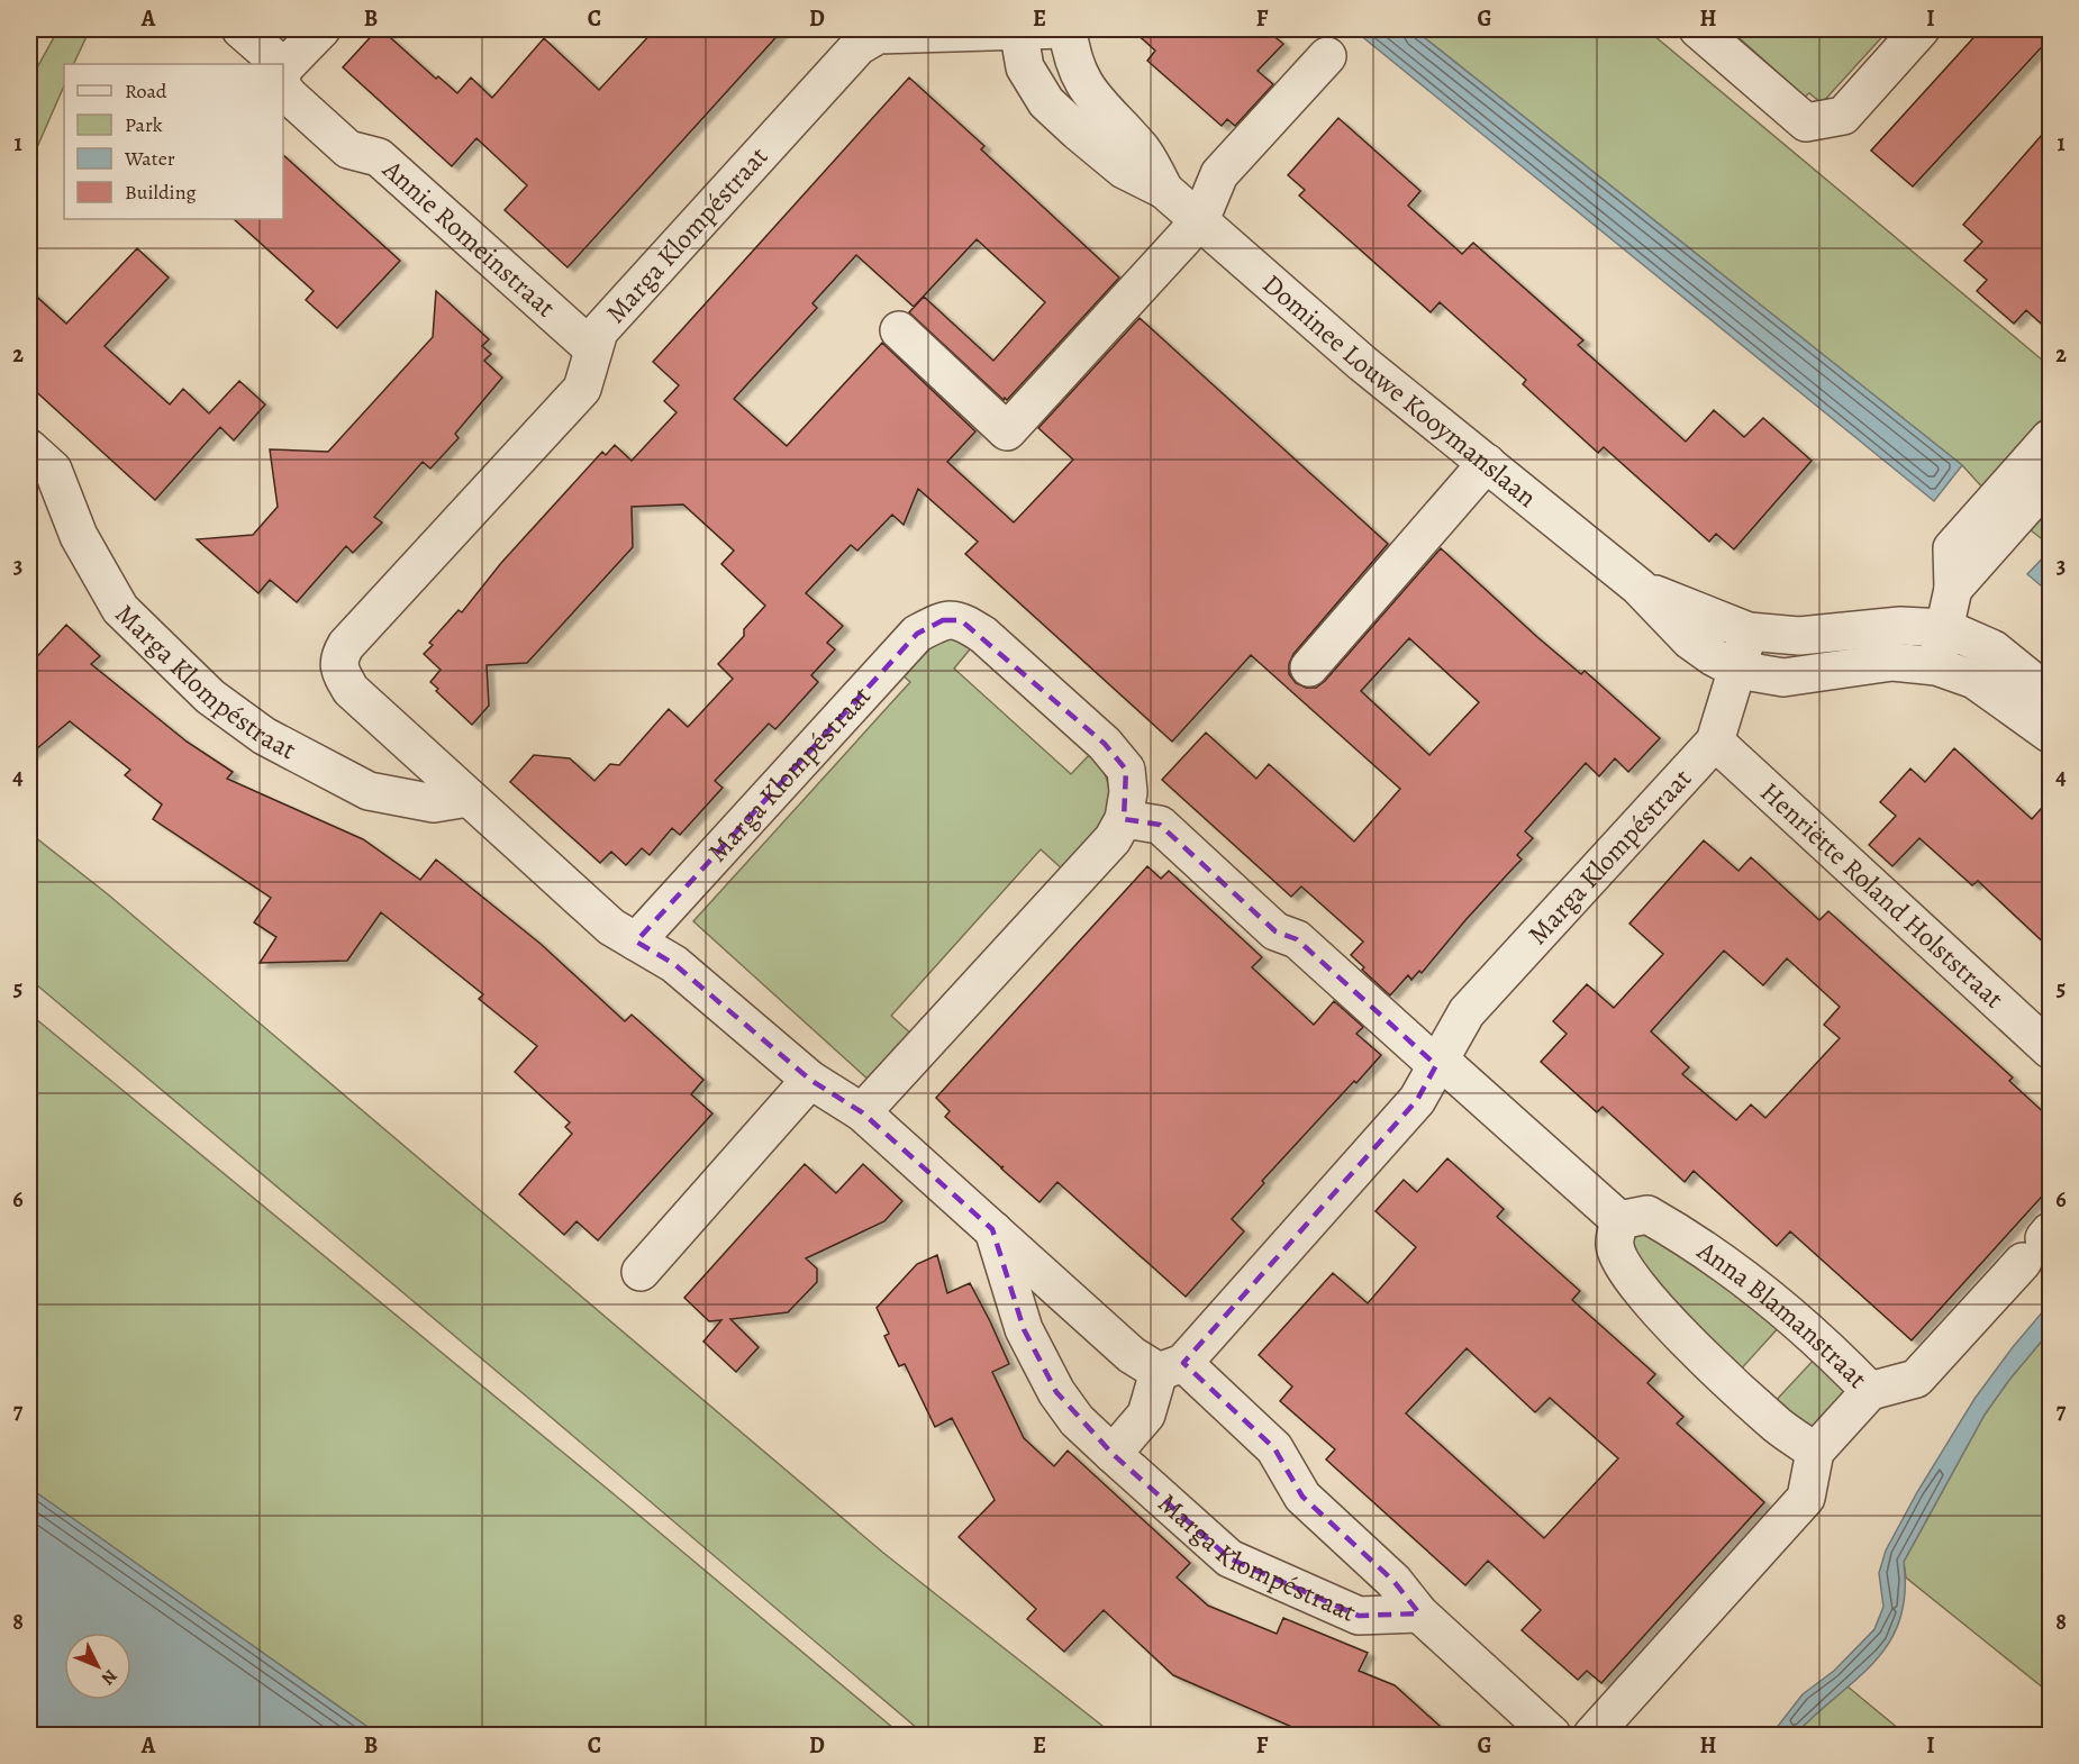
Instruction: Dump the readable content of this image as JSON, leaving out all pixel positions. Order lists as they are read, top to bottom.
{
  "streets": {
    "street": [
      "Marga Klompéstraat",
      "Annie Romeinstraat",
      "Dominee Louwe Kooymanslaan",
      "Henriëtte Roland Holststraat",
      "Anna Blamanstraat"
    ]
  },
  "crossings": [
    ["Marga Klompéstraat", "Annie Romeinstraat"],
    ["Marga Klompéstraat", "Dominee Louwe Kooymanslaan"],
    ["Marga Klompéstraat", "Henriëtte Roland Holststraat"]
  ],
  "legend": [
    "Road",
    "Park",
    "Water",
    "Building"
  ],
  "north": "bottom right",
  "grid": {
    "columns": [
      "A",
      "B",
      "C",
      "D",
      "E",
      "F",
      "G",
      "H",
      "I"
    ],
    "rows": [
      "1",
      "2",
      "3",
      "4",
      "5",
      "6",
      "7",
      "8"
    ]
  }
}
